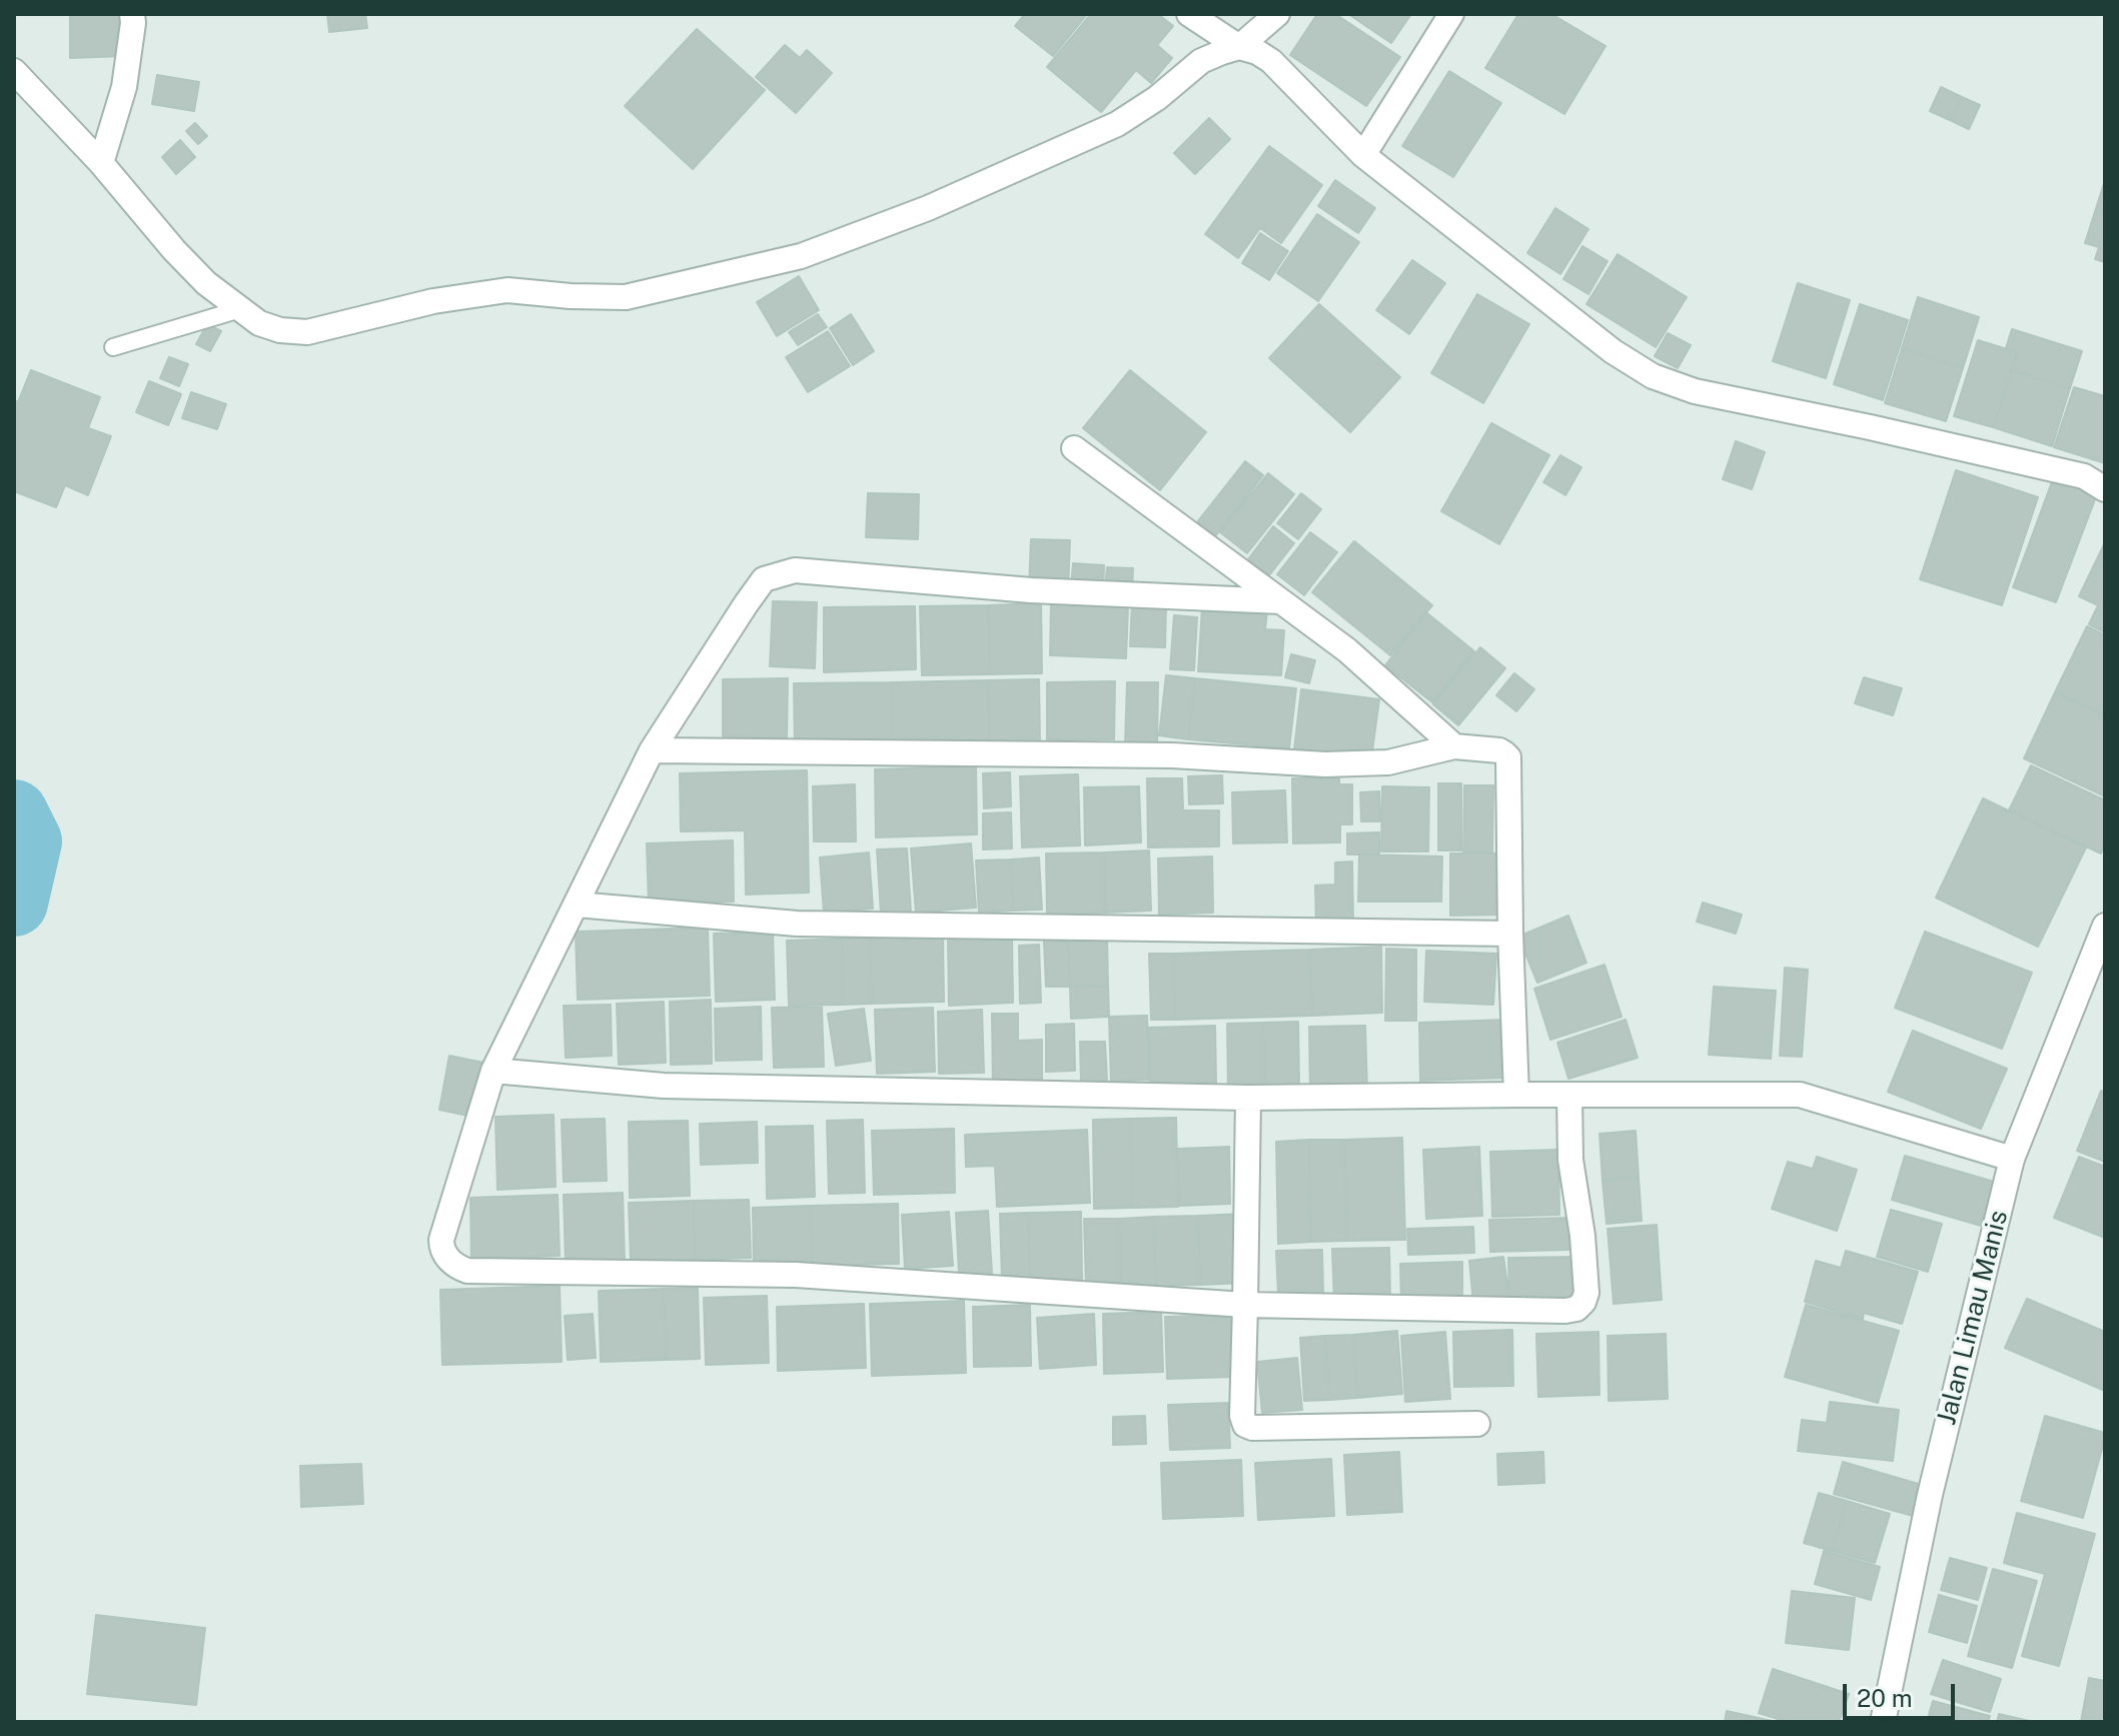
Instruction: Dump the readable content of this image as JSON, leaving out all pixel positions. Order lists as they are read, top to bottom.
{
  "streets": {
    "street": ["Jalan Limau Manis"]
  },
  "scale_bar": "20 m"
}
